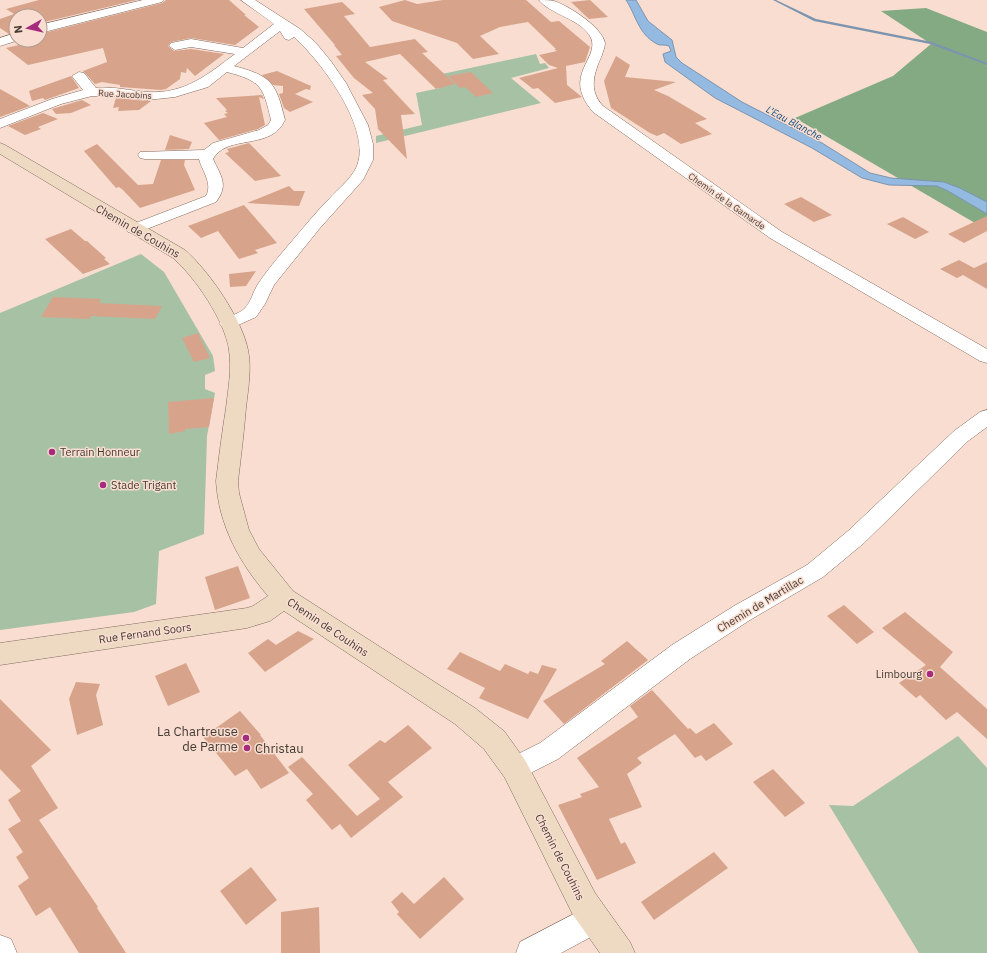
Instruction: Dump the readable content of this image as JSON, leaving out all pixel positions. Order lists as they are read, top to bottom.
{
  "streets": {
    "street": [
      "Rue Jacobins",
      "Chemin de la Gamarde",
      "Chemin de Couhins",
      "Chemin de Martillac",
      "Rue Fernand Soors"
    ]
  },
  "crossings": [
    ["Chemin de Couhins", "Chemin de Martillac"],
    ["Chemin de Couhins", "Rue Fernand Soors"]
  ],
  "water": ["L'Eau Blanche"],
  "places": [
    "Terrain Honneur",
    "Stade Trigant",
    "Limbourg",
    "La Chartreuse de Parme",
    "Christau"
  ],
  "north": "left"
}
